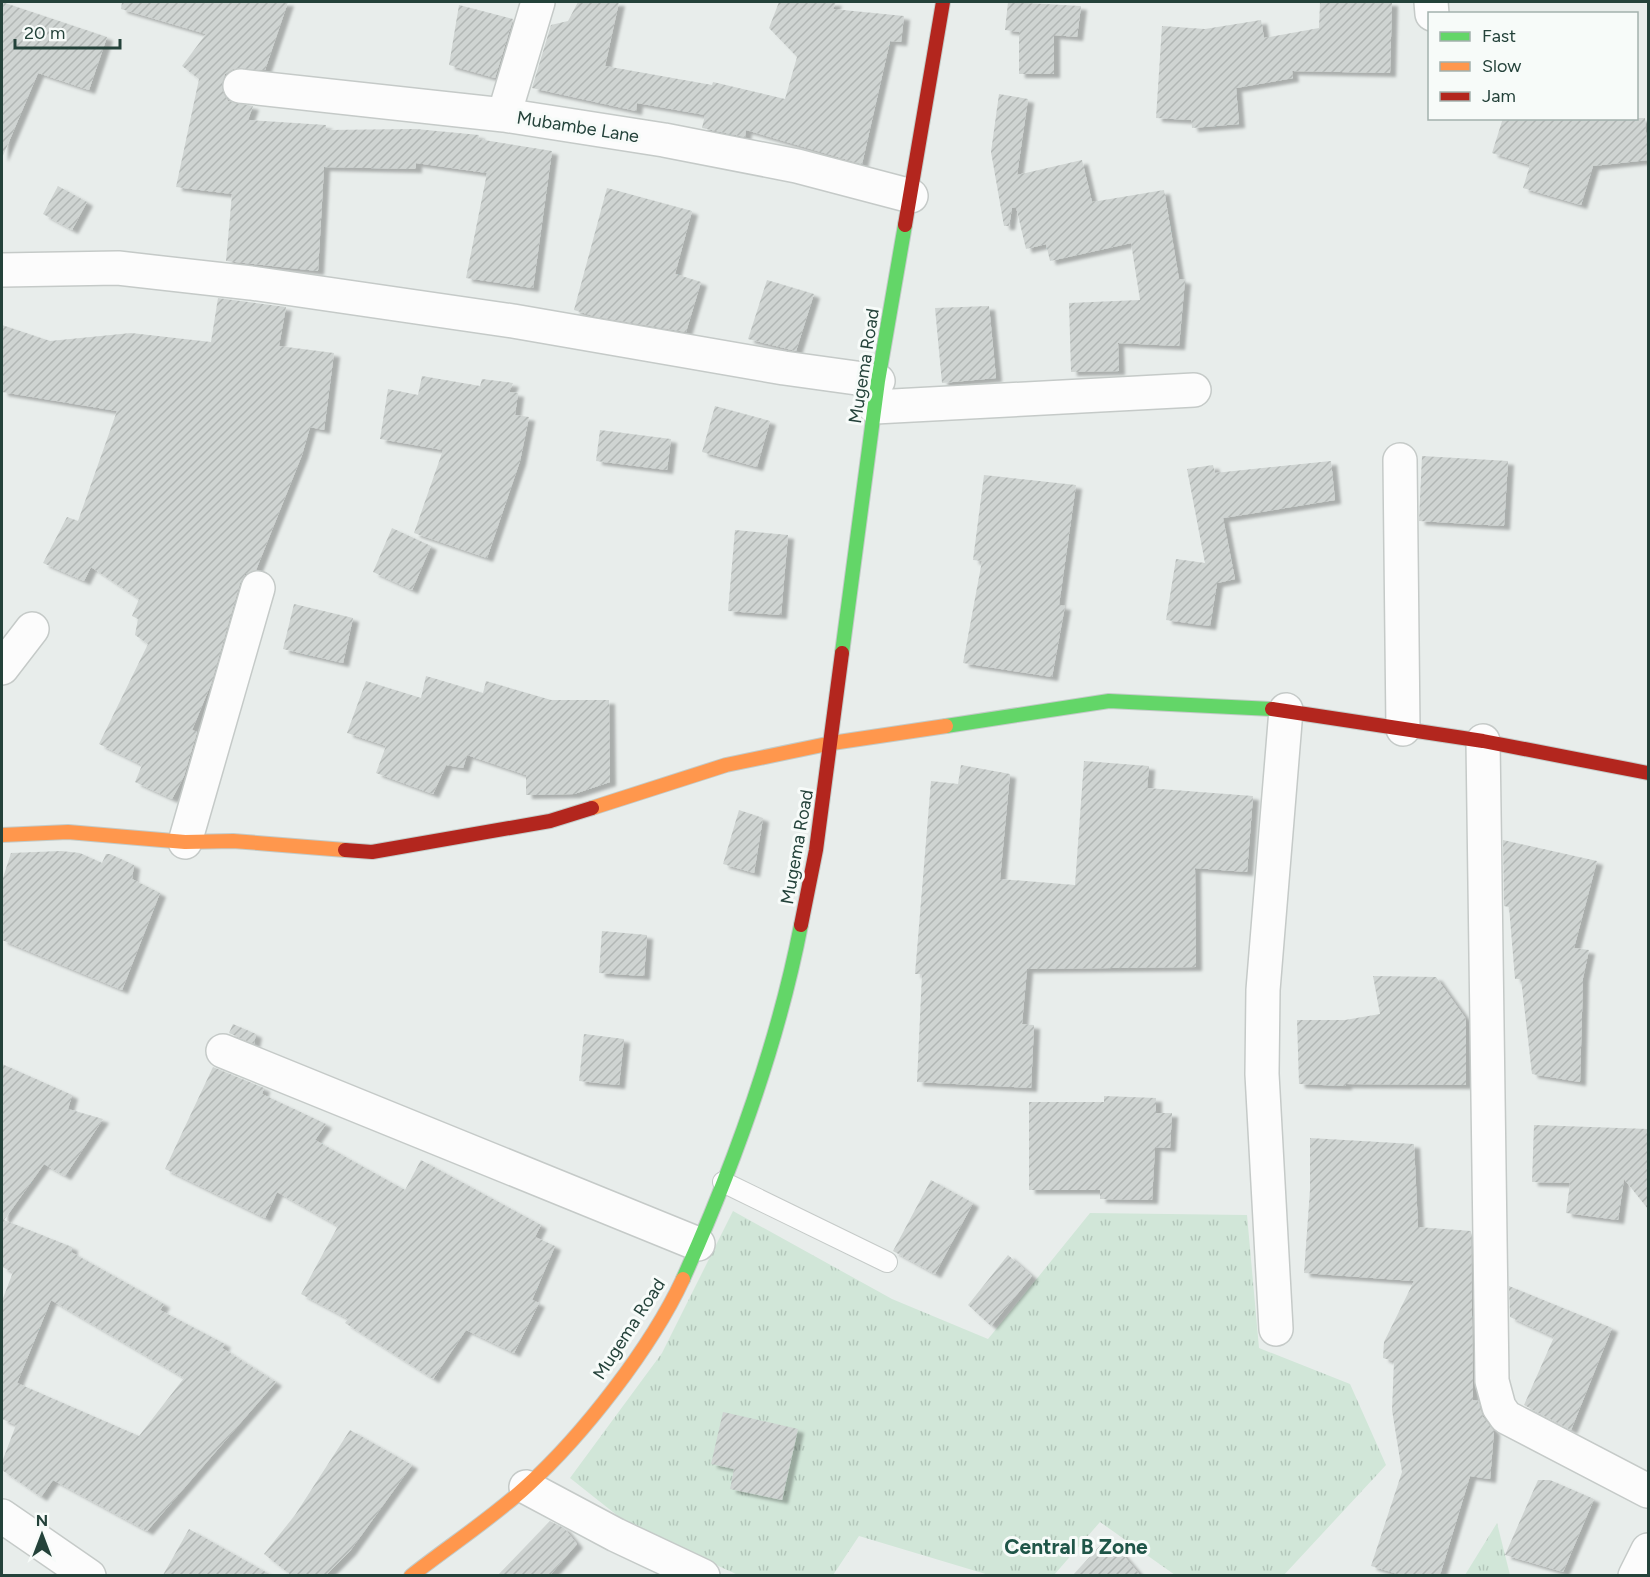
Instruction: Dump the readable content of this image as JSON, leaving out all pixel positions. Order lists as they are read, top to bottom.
{
  "streets": {
    "street": ["Mubambe Lane", "Mugema Road"]
  },
  "crossings": [
    ["Mubambe Lane", "Mugema Road"]
  ],
  "districts": ["Central B Zone"],
  "legend": ["Fast", "Slow", "Jam"],
  "scale_bar": "20 m",
  "north": "top"
}
